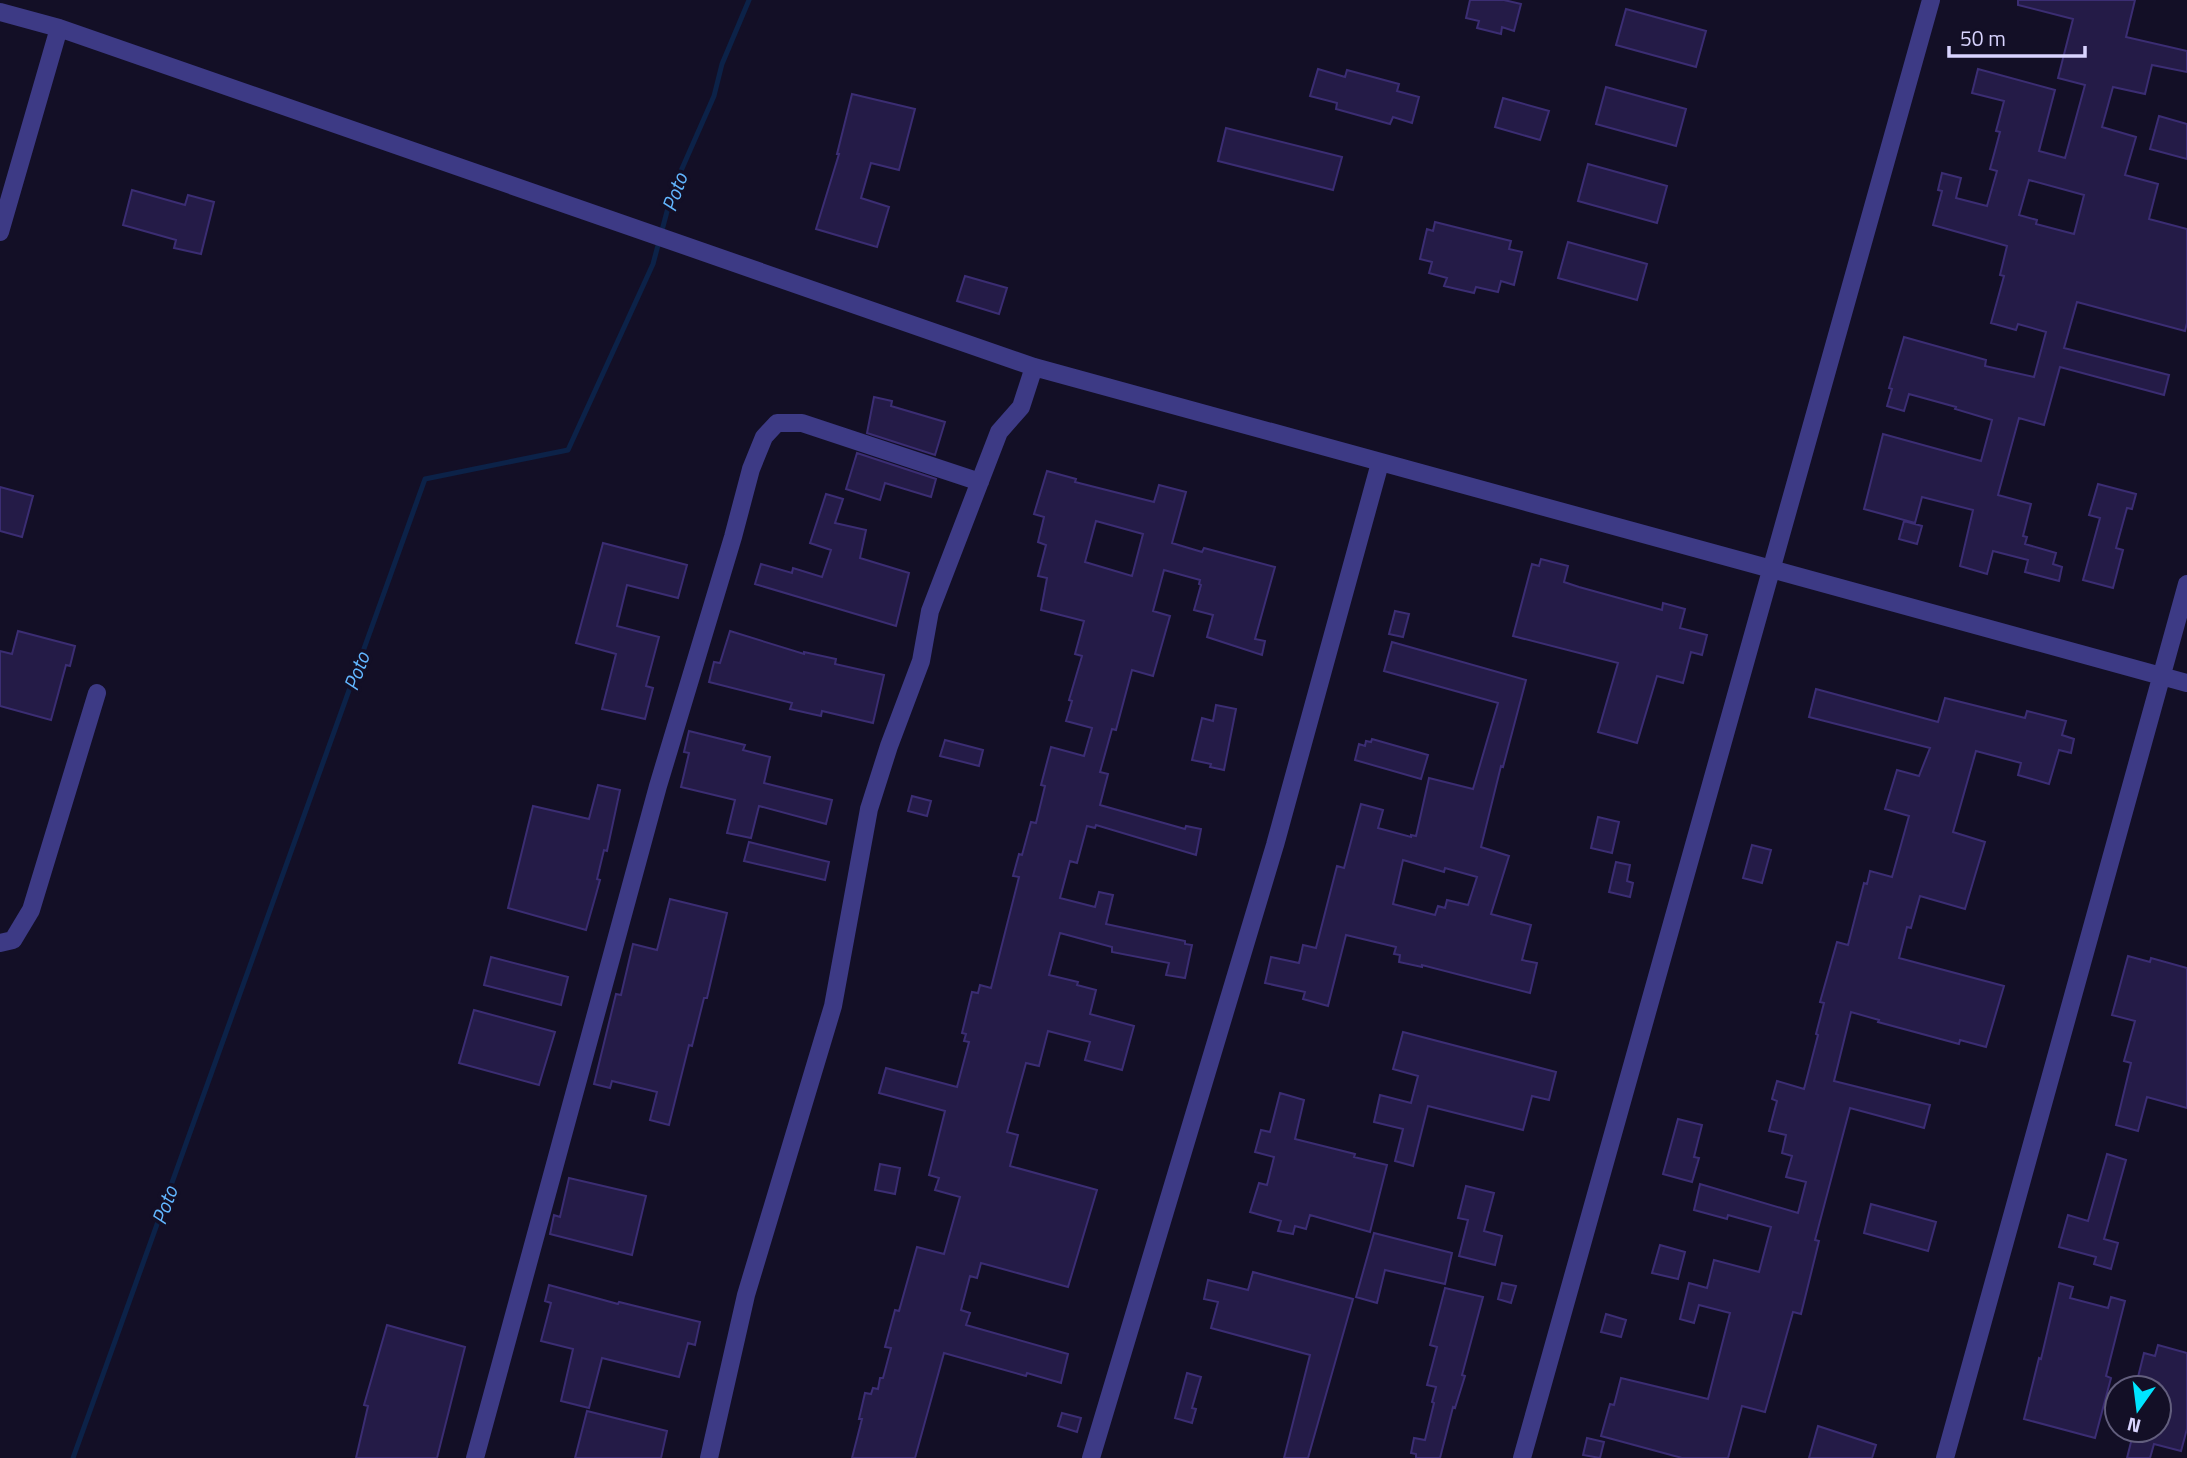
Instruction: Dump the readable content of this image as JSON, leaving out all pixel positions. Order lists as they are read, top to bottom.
{
  "water": ["Poto"],
  "scale_bar": "50 m",
  "north": "bottom"
}
